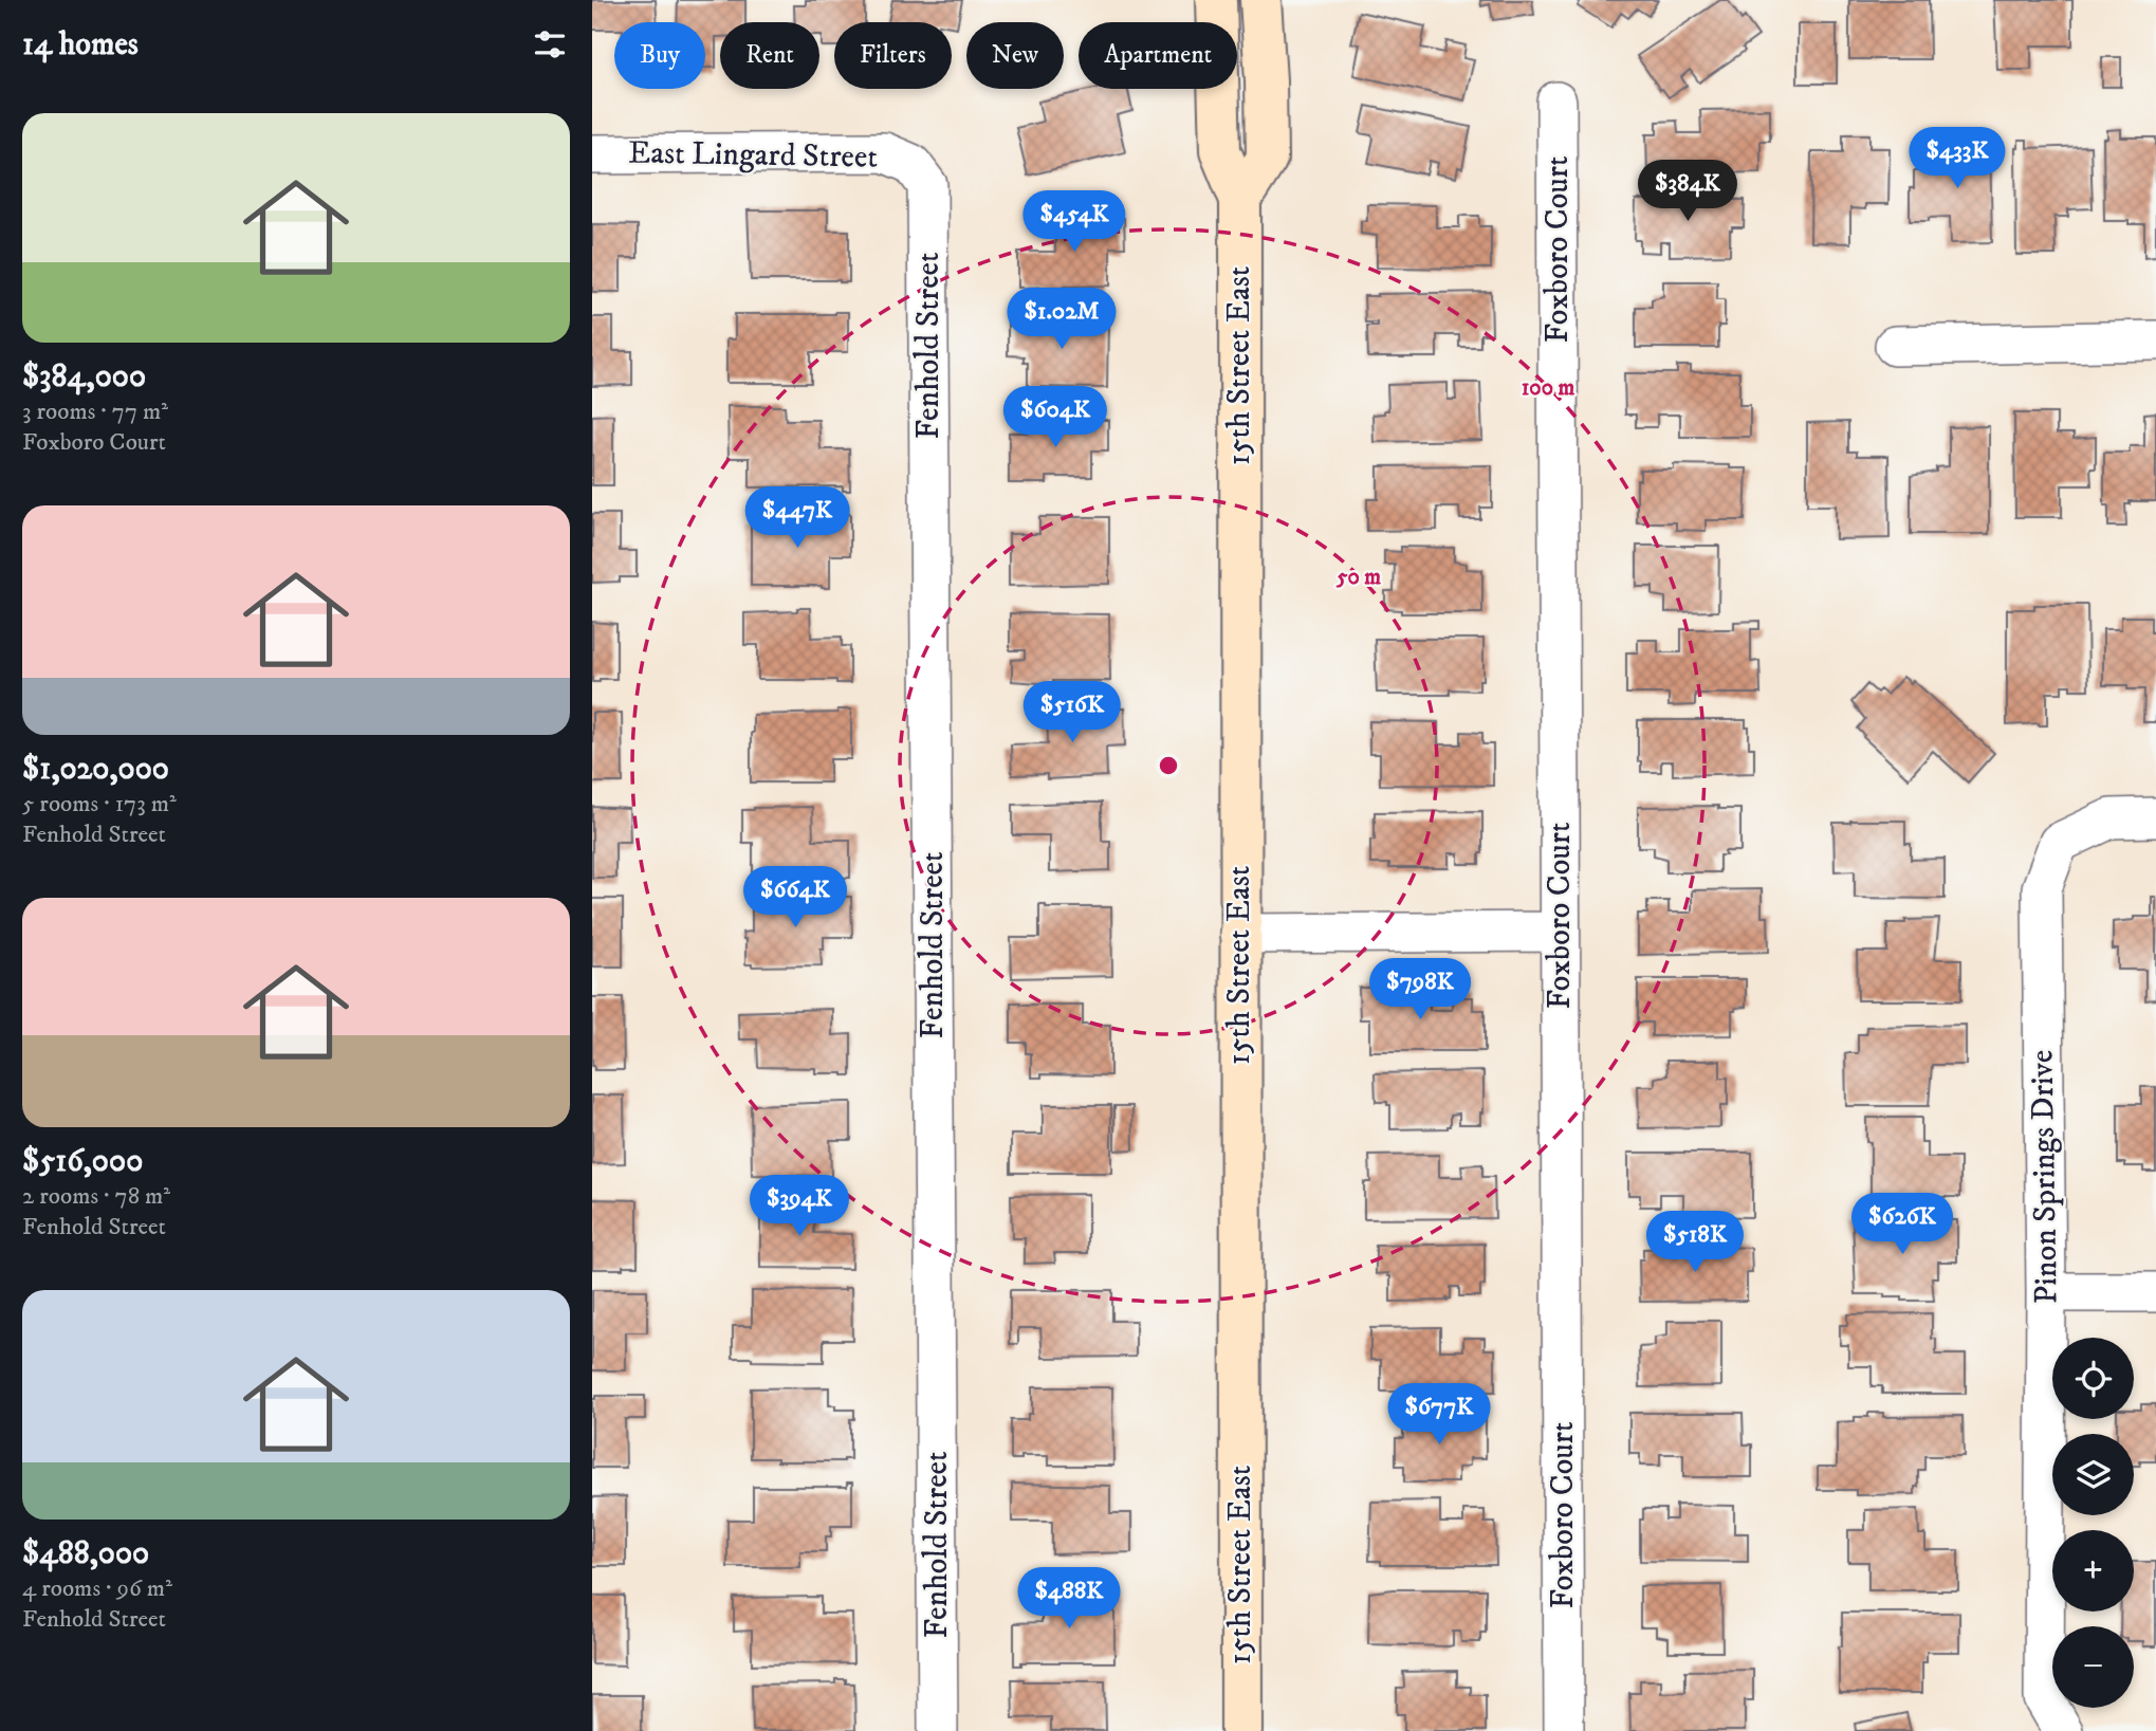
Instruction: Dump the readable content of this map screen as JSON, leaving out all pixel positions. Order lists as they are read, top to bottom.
{
  "streets": {
    "street": [
      "East Lingard Street",
      "Foxboro Court",
      "Fenhold Street",
      "15th Street East",
      "Pinon Springs Drive"
    ]
  },
  "crossings": [
    ["East Lingard Street", "Fenhold Street"]
  ],
  "page": {
    "heading": "14 homes",
    "chip": [
      "Buy",
      "Rent",
      "Filters",
      "New",
      "Apartment"
    ],
    "list": [
      {
        "name": "$384,000",
        "note": "3 rooms · 77 m² · Foxboro Court"
      },
      {
        "name": "$1,020,000",
        "note": "5 rooms · 173 m² · Fenhold Street"
      },
      {
        "name": "$516,000",
        "note": "2 rooms · 78 m² · Fenhold Street"
      },
      {
        "name": "$488,000",
        "note": "4 rooms · 96 m² · Fenhold Street"
      }
    ],
    "price": [
      "$433K",
      "$384K",
      "$454K",
      "$1.02M",
      "$604K",
      "$447K",
      "$516K",
      "$664K",
      "$798K",
      "$394K",
      "$626K",
      "$518K",
      "$677K",
      "$488K"
    ],
    "map_buttons": ["+", "−"]
  },
  "rings": ["100 m", "50 m"]
}
